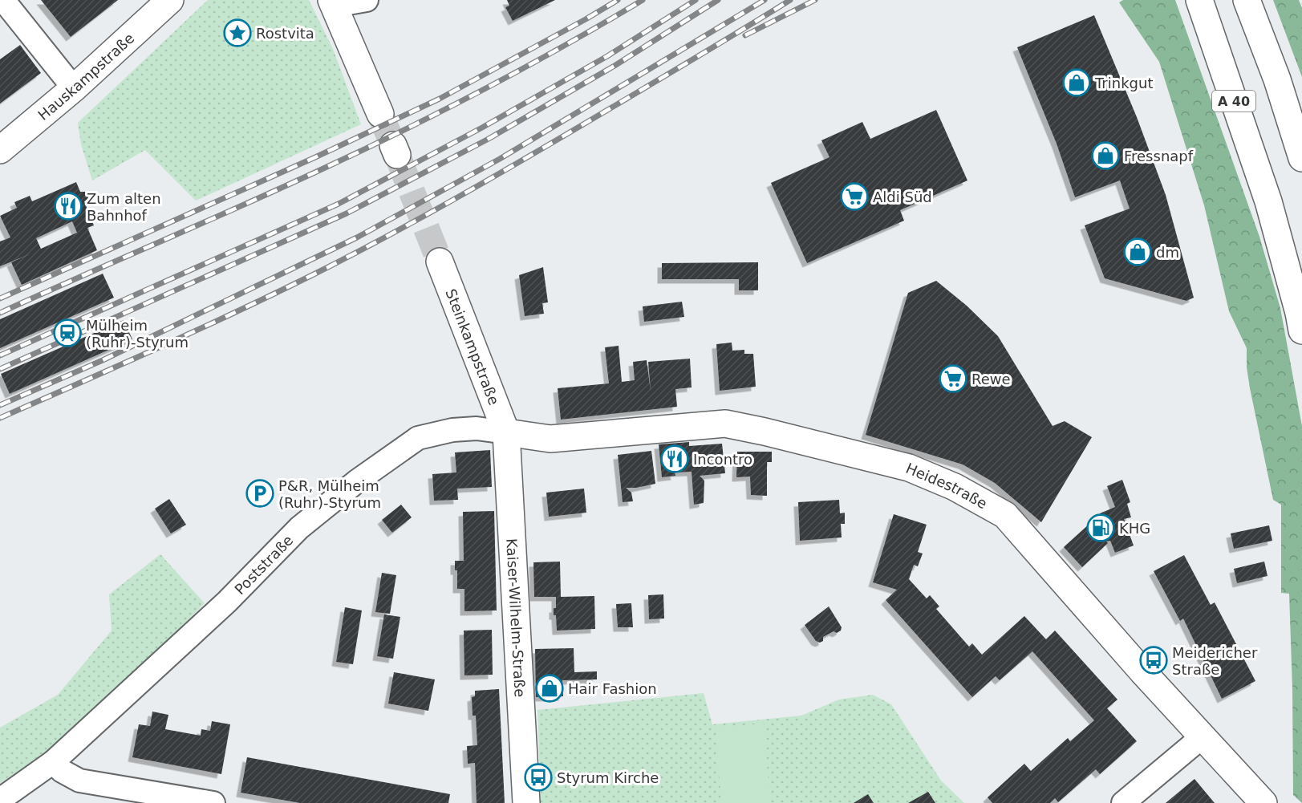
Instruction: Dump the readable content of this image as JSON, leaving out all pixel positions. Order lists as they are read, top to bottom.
{
  "streets": {
    "main road": [
      "Hauskampstraße",
      "A 40",
      "Steinkampstraße",
      "Heidestraße",
      "Kaiser-Wilhelm-Straße"
    ],
    "street": ["Poststraße"]
  },
  "crossings": [
    ["Steinkampstraße", "Heidestraße"],
    ["Steinkampstraße", "Poststraße"],
    ["Steinkampstraße", "Kaiser-Wilhelm-Straße"],
    ["Heidestraße", "Poststraße"],
    ["Heidestraße", "Kaiser-Wilhelm-Straße"],
    ["Poststraße", "Kaiser-Wilhelm-Straße"]
  ],
  "places": {
    "place": ["Rostvita"],
    "shop": [
      "Trinkgut",
      "Fressnapf",
      "dm",
      "Hair Fashion"
    ],
    "supermarket": ["Aldi Süd", "Rewe"],
    "restaurant": ["Zum alten Bahnhof", "Incontro"],
    "station": ["Mülheim (Ruhr)-Styrum"],
    "parking": ["P&R, Mülheim (Ruhr)-Styrum"],
    "fuel station": ["KHG"],
    "bus stop": ["Meidericher Straße", "Styrum Kirche"]
  }
}
